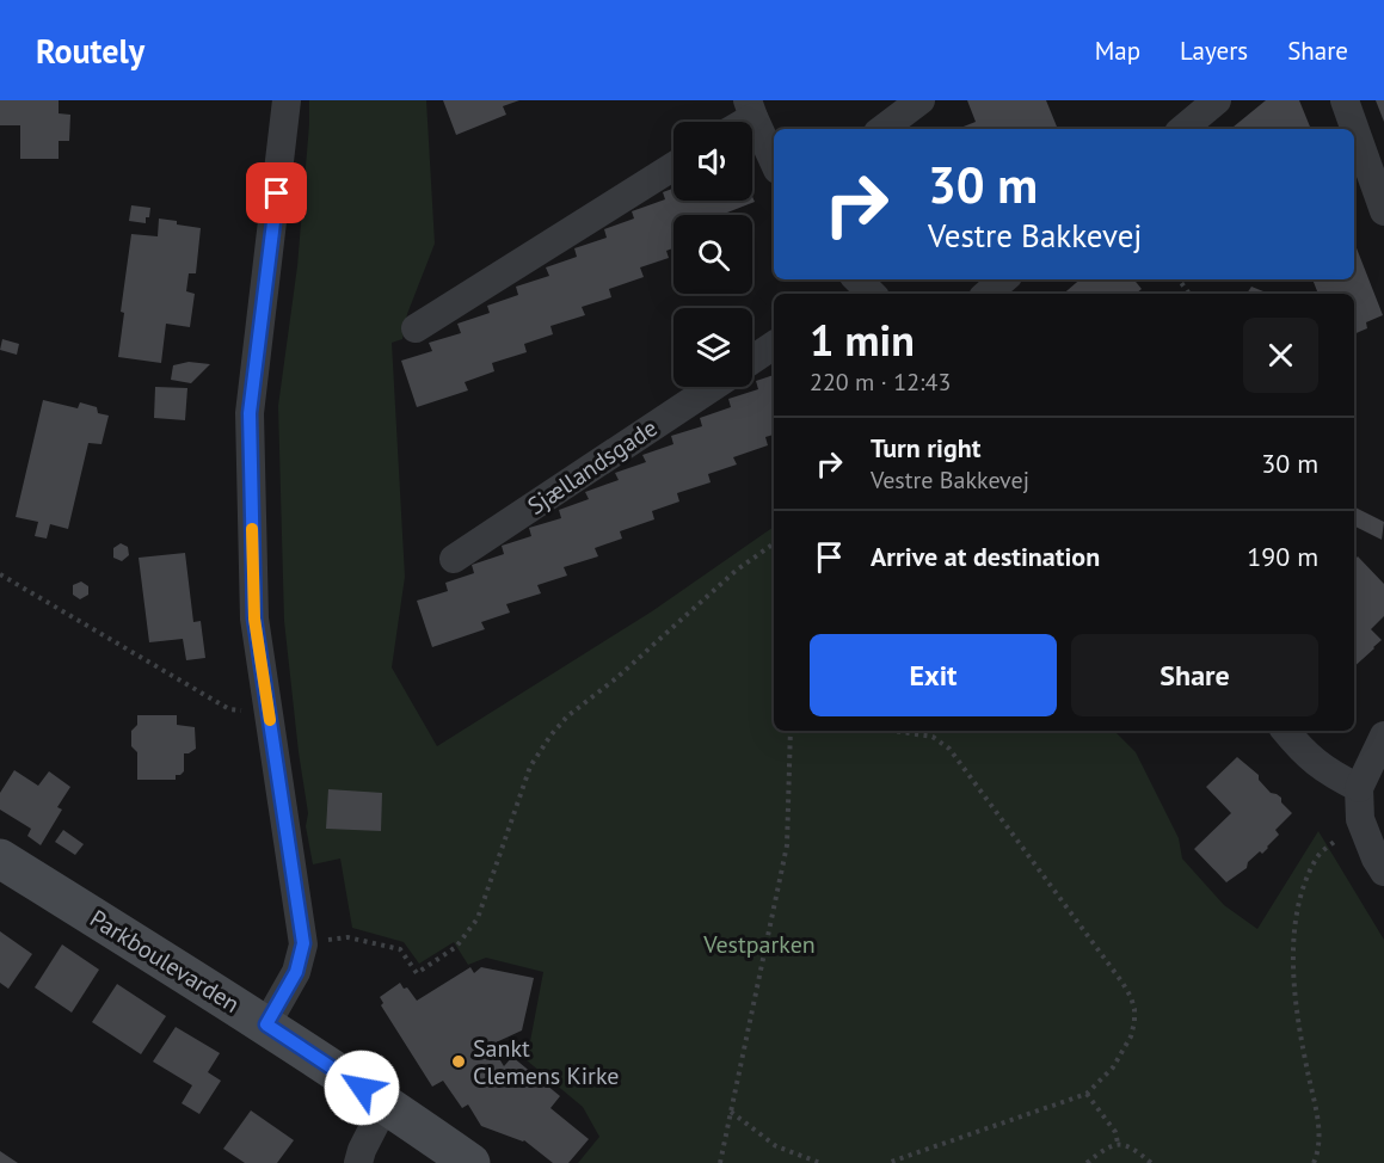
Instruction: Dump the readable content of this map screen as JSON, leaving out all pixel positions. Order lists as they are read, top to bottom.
{
  "streets": {
    "street": ["Sjællandsgade", "Parkboulevarden"]
  },
  "parks": ["Vestparken"],
  "places": ["Sankt Clemens Kirke"],
  "page": {
    "header": "Routely",
    "nav": ["Map", "Layers", "Share"],
    "turn": ["30 m", "Vestre Bakkevej"],
    "heading": ["1 min", "220 m · 12:43"],
    "list": [
      {
        "name": "Turn right",
        "note": "Vestre Bakkevej",
        "value": "30 m"
      },
      {
        "name": "Arrive at destination",
        "value": "190 m"
      }
    ],
    "buttons": ["Exit", "Share"]
  }
}
